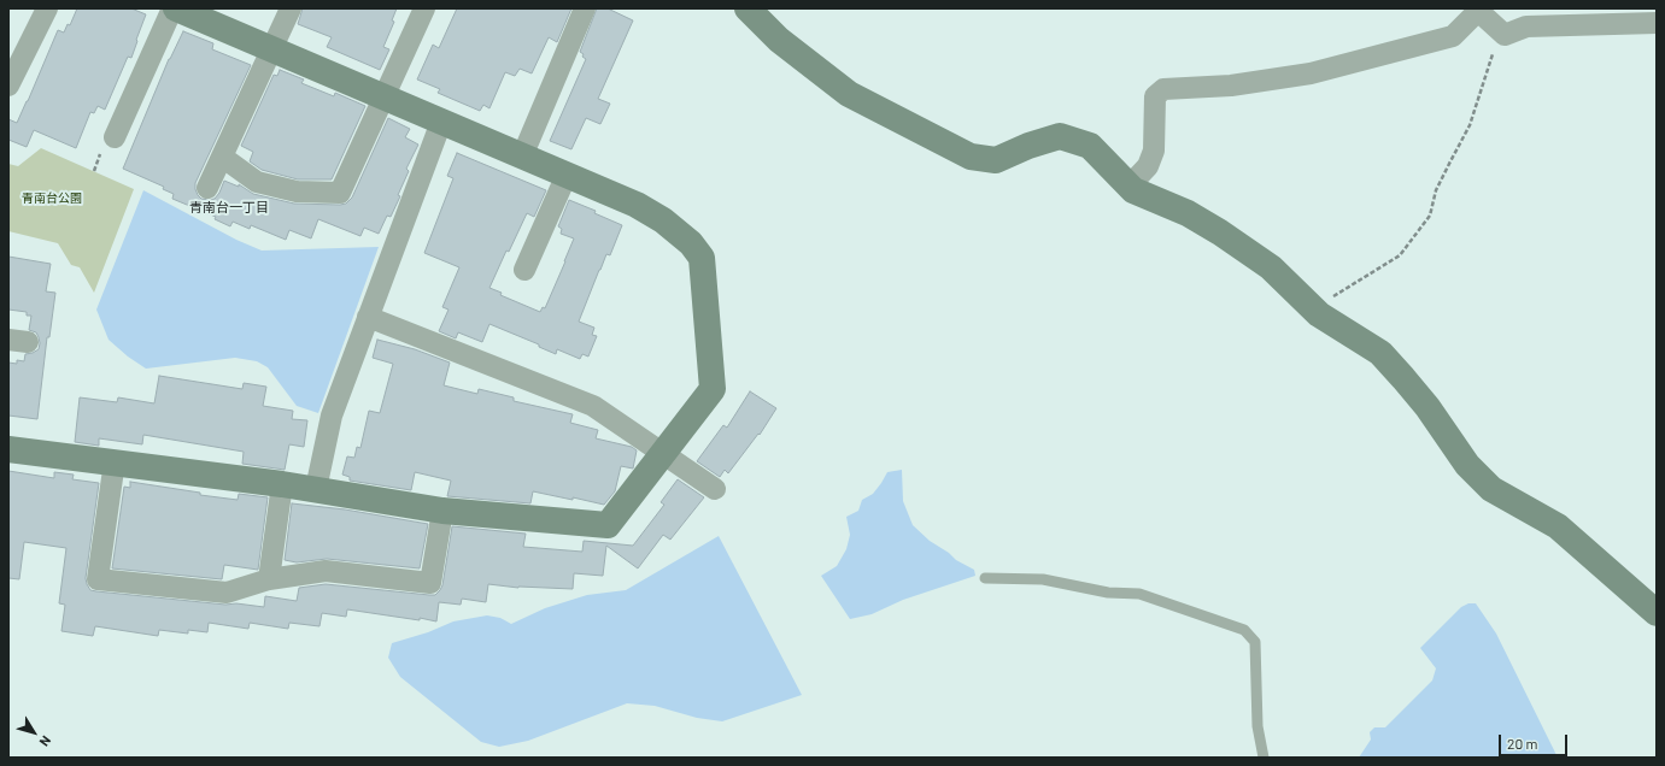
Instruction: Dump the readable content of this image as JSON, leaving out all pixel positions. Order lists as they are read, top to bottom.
{
  "districts": ["青南台一丁目"],
  "parks": ["青南台公園"],
  "scale_bar": "20 m",
  "north": "bottom right"
}
